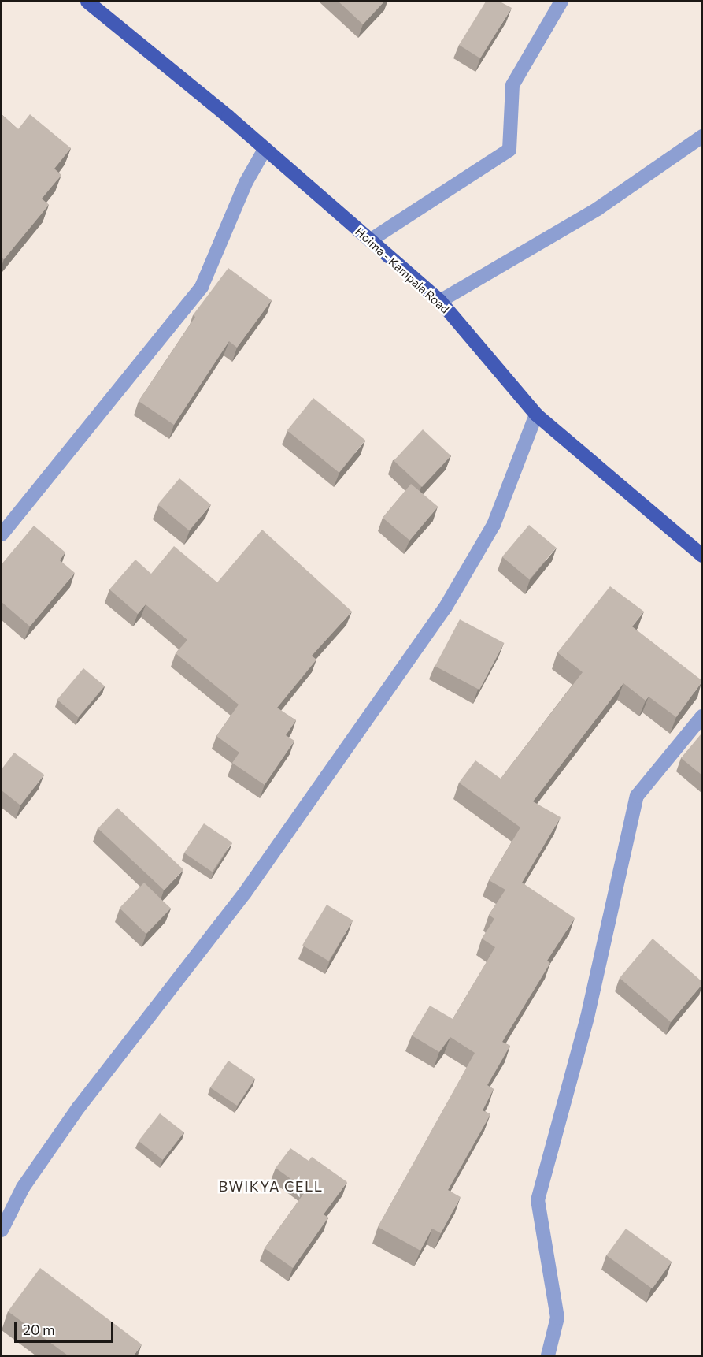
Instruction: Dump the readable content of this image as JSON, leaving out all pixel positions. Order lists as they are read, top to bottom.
{
  "streets": {
    "main road": ["Hoima - Kampala Road"]
  },
  "districts": ["BWIKYA CELL"],
  "scale_bar": "20 m"
}
